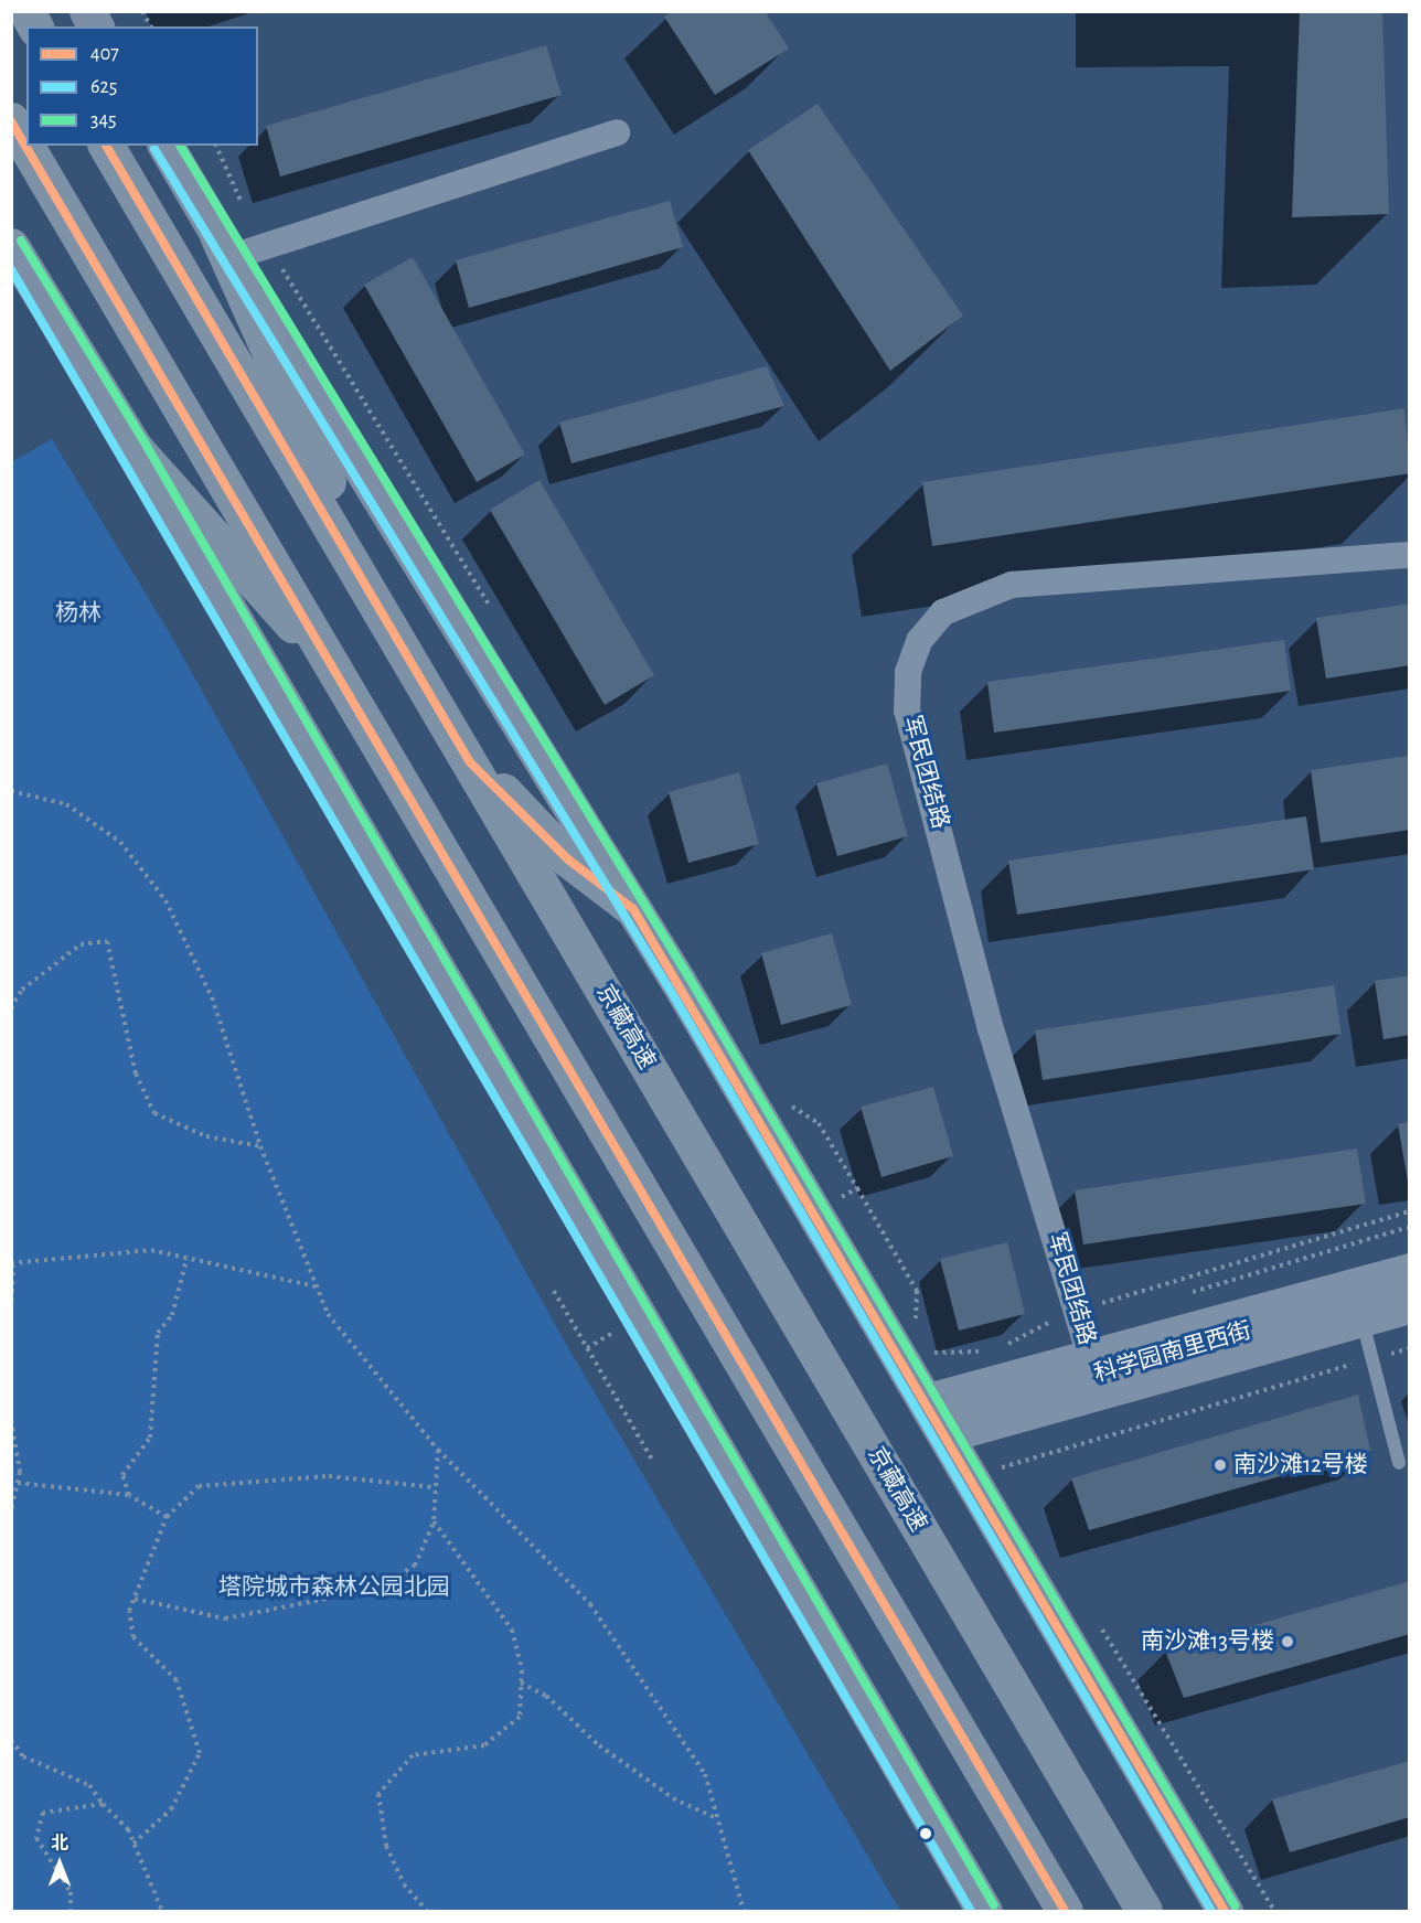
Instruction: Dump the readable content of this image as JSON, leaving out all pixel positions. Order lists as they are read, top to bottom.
{
  "streets": {
    "highway": ["京藏高速"],
    "street": ["军民团结路", "科学园南里西街"]
  },
  "crossings": [
    ["军民团结路", "科学园南里西街"]
  ],
  "parks": ["杨林", "塔院城市森林公园北园"],
  "places": ["南沙滩12号楼", "南沙滩13号楼"],
  "lines": ["transit line 407", "transit line 345", "transit line 625"],
  "legend": ["407", "625", "345"],
  "north": "top"
}
